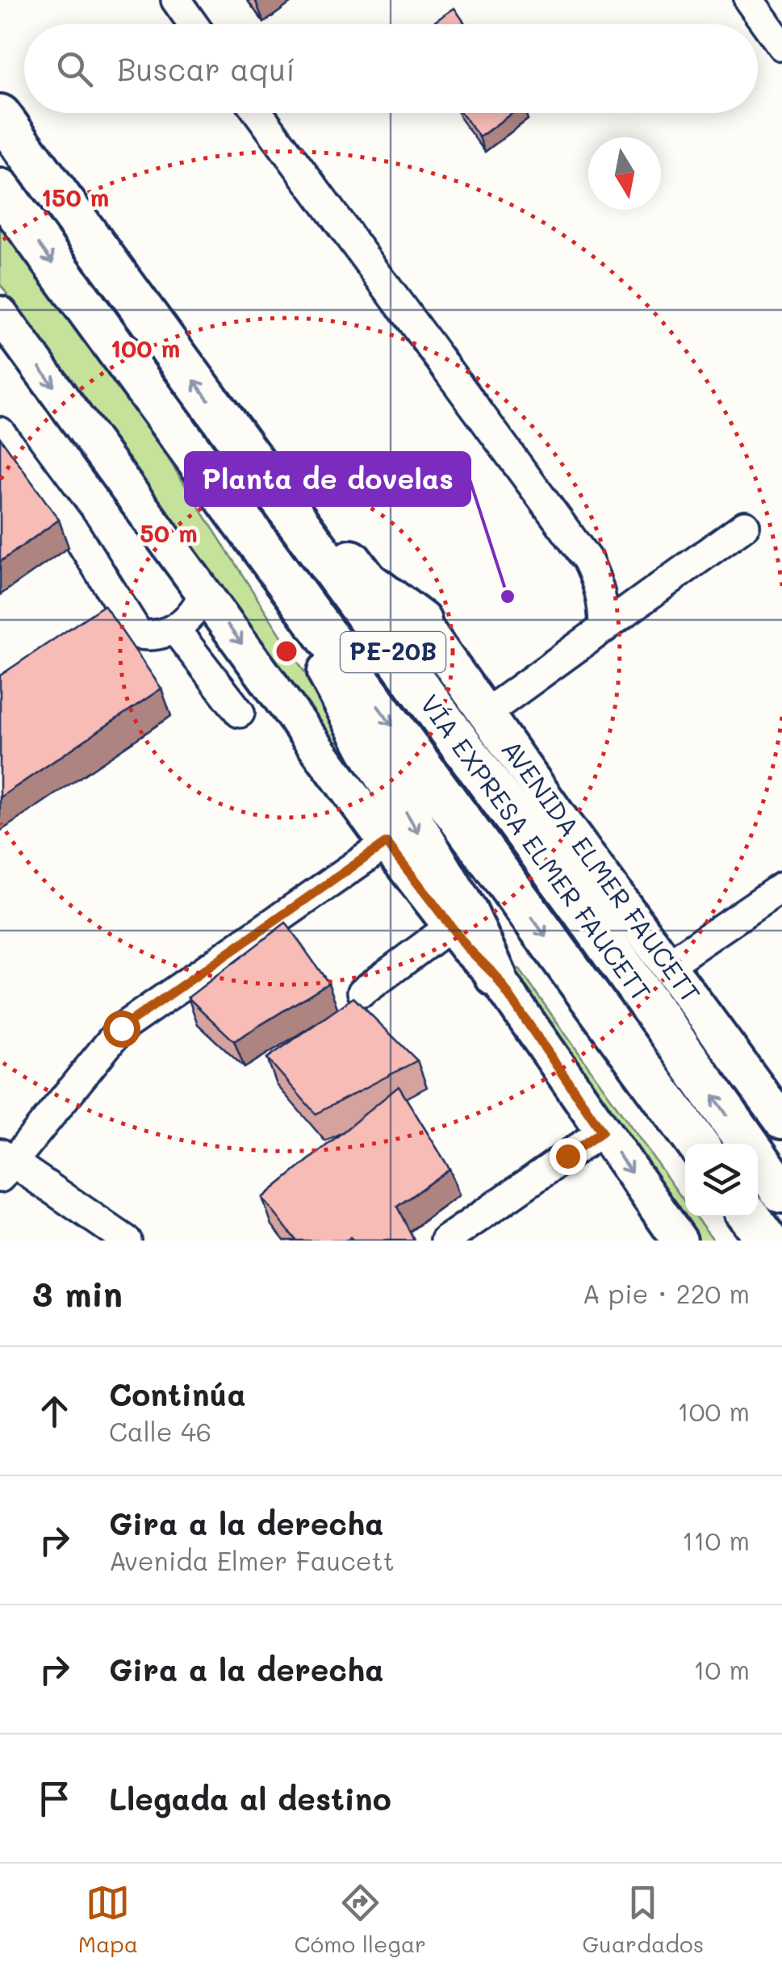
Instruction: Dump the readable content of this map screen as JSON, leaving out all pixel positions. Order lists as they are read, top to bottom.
{
  "streets": {
    "highway": ["PE-20B", "VÍA EXPRESA ELMER FAUCETT"],
    "main road": ["AVENIDA ELMER FAUCETT"]
  },
  "places": ["Planta de dovelas"],
  "north": "bottom",
  "page": {
    "search": "Buscar aquí",
    "heading": ["3 min", "A pie · 220 m"],
    "list": [
      ["Continúa", "Calle 46", "100 m"],
      ["Gira a la derecha", "Avenida Elmer Faucett", "110 m"],
      ["Gira a la derecha", "10 m"],
      "Llegada al destino"
    ],
    "nav": ["Mapa", "Cómo llegar", "Guardados"]
  },
  "rings": ["150 m", "100 m", "50 m"]
}
